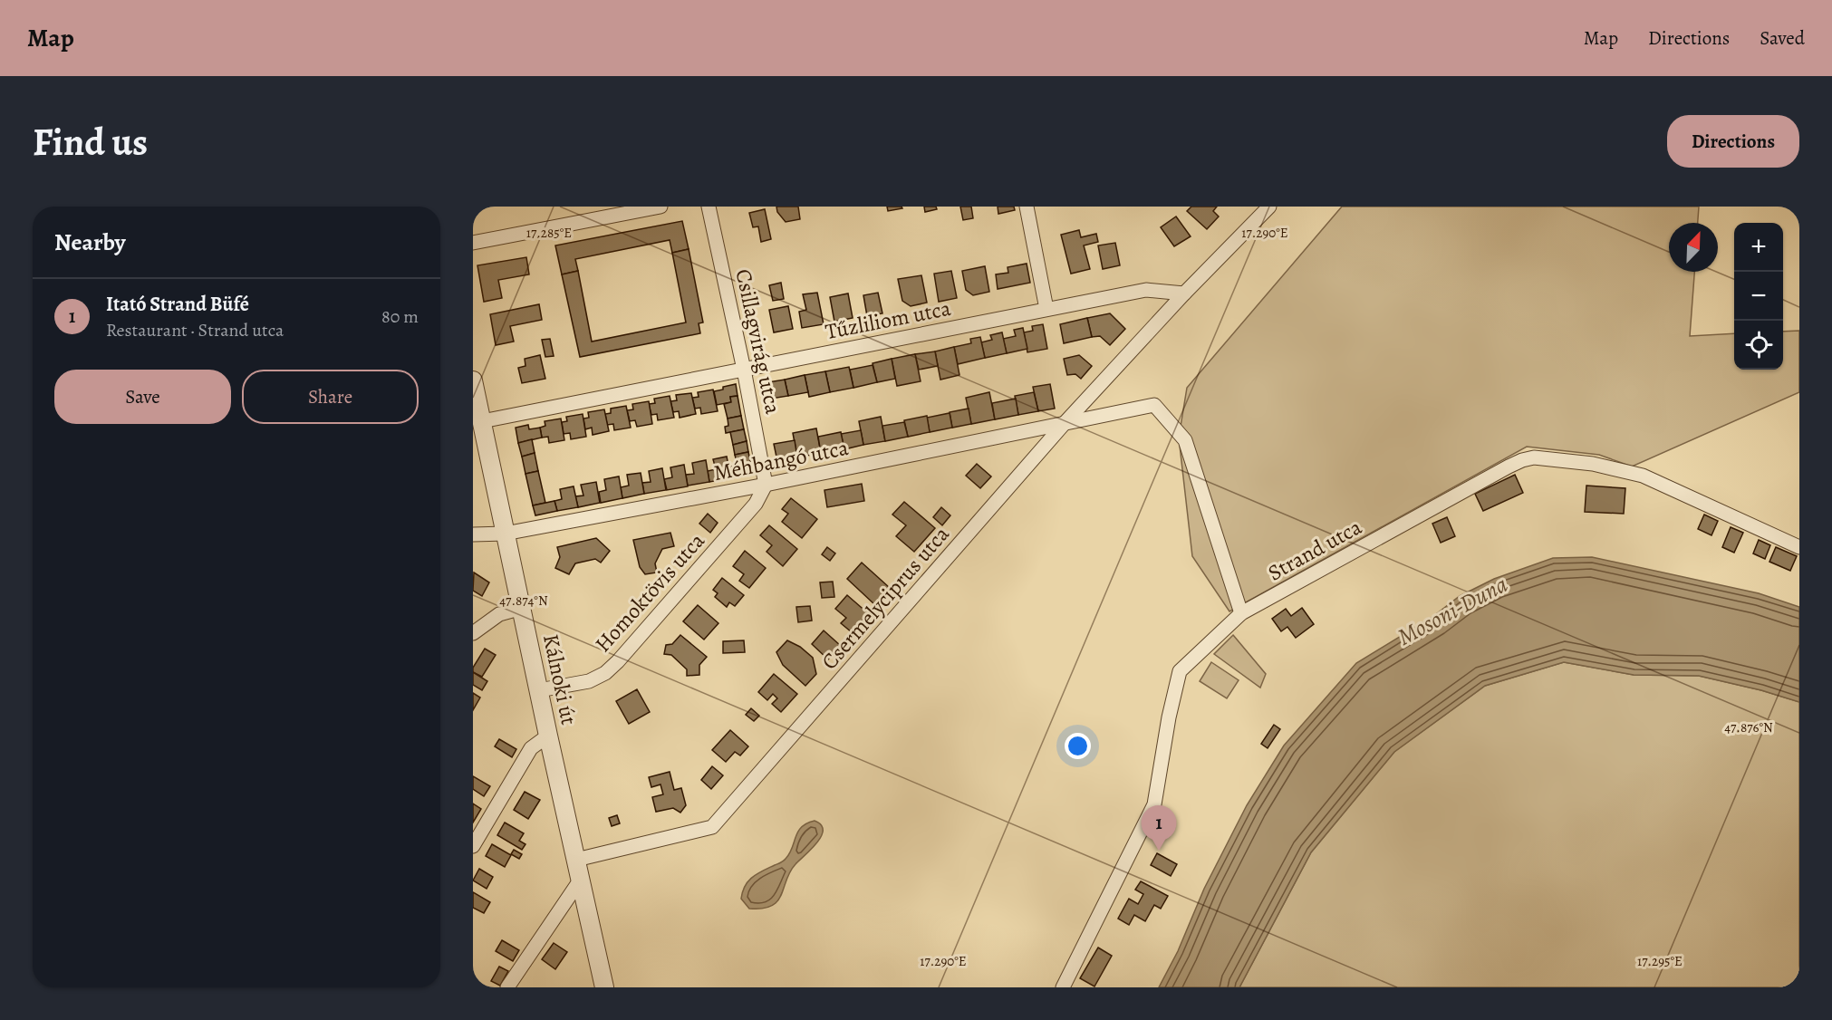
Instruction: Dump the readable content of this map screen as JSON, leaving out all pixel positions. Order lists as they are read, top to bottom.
{
  "streets": {
    "street": [
      "Tűzliliom utca",
      "Csillagvirág utca",
      "Méhbangó utca",
      "Strand utca",
      "Homoktövis utca",
      "Csermelyciprus utca",
      "Kálnoki út"
    ]
  },
  "crossings": [
    ["Tűzliliom utca", "Csillagvirág utca"],
    ["Tűzliliom utca", "Csermelyciprus utca"],
    ["Tűzliliom utca", "Kálnoki út"],
    ["Csillagvirág utca", "Méhbangó utca"],
    ["Csillagvirág utca", "Homoktövis utca"],
    ["Méhbangó utca", "Strand utca"],
    ["Méhbangó utca", "Homoktövis utca"],
    ["Méhbangó utca", "Csermelyciprus utca"],
    ["Méhbangó utca", "Kálnoki út"],
    ["Homoktövis utca", "Kálnoki út"],
    ["Csermelyciprus utca", "Kálnoki út"]
  ],
  "water": ["Mosoni-Duna"],
  "north": "top right",
  "page": {
    "header": "Map",
    "nav": ["Map", "Directions", "Saved"],
    "buttons": [
      "Directions",
      ["Save", "Share"]
    ],
    "title": "Find us",
    "heading": "Nearby",
    "map_buttons": ["+", "−"],
    "list": [
      {
        "mark": "1",
        "name": "Itató Strand Büfé",
        "note": "Restaurant · Strand utca",
        "value": "80 m"
      }
    ],
    "pins": "1"
  },
  "coordinates": [
    "17.285°E",
    "17.290°E",
    "47.874°N",
    "47.876°N",
    "17.295°E"
  ]
}
